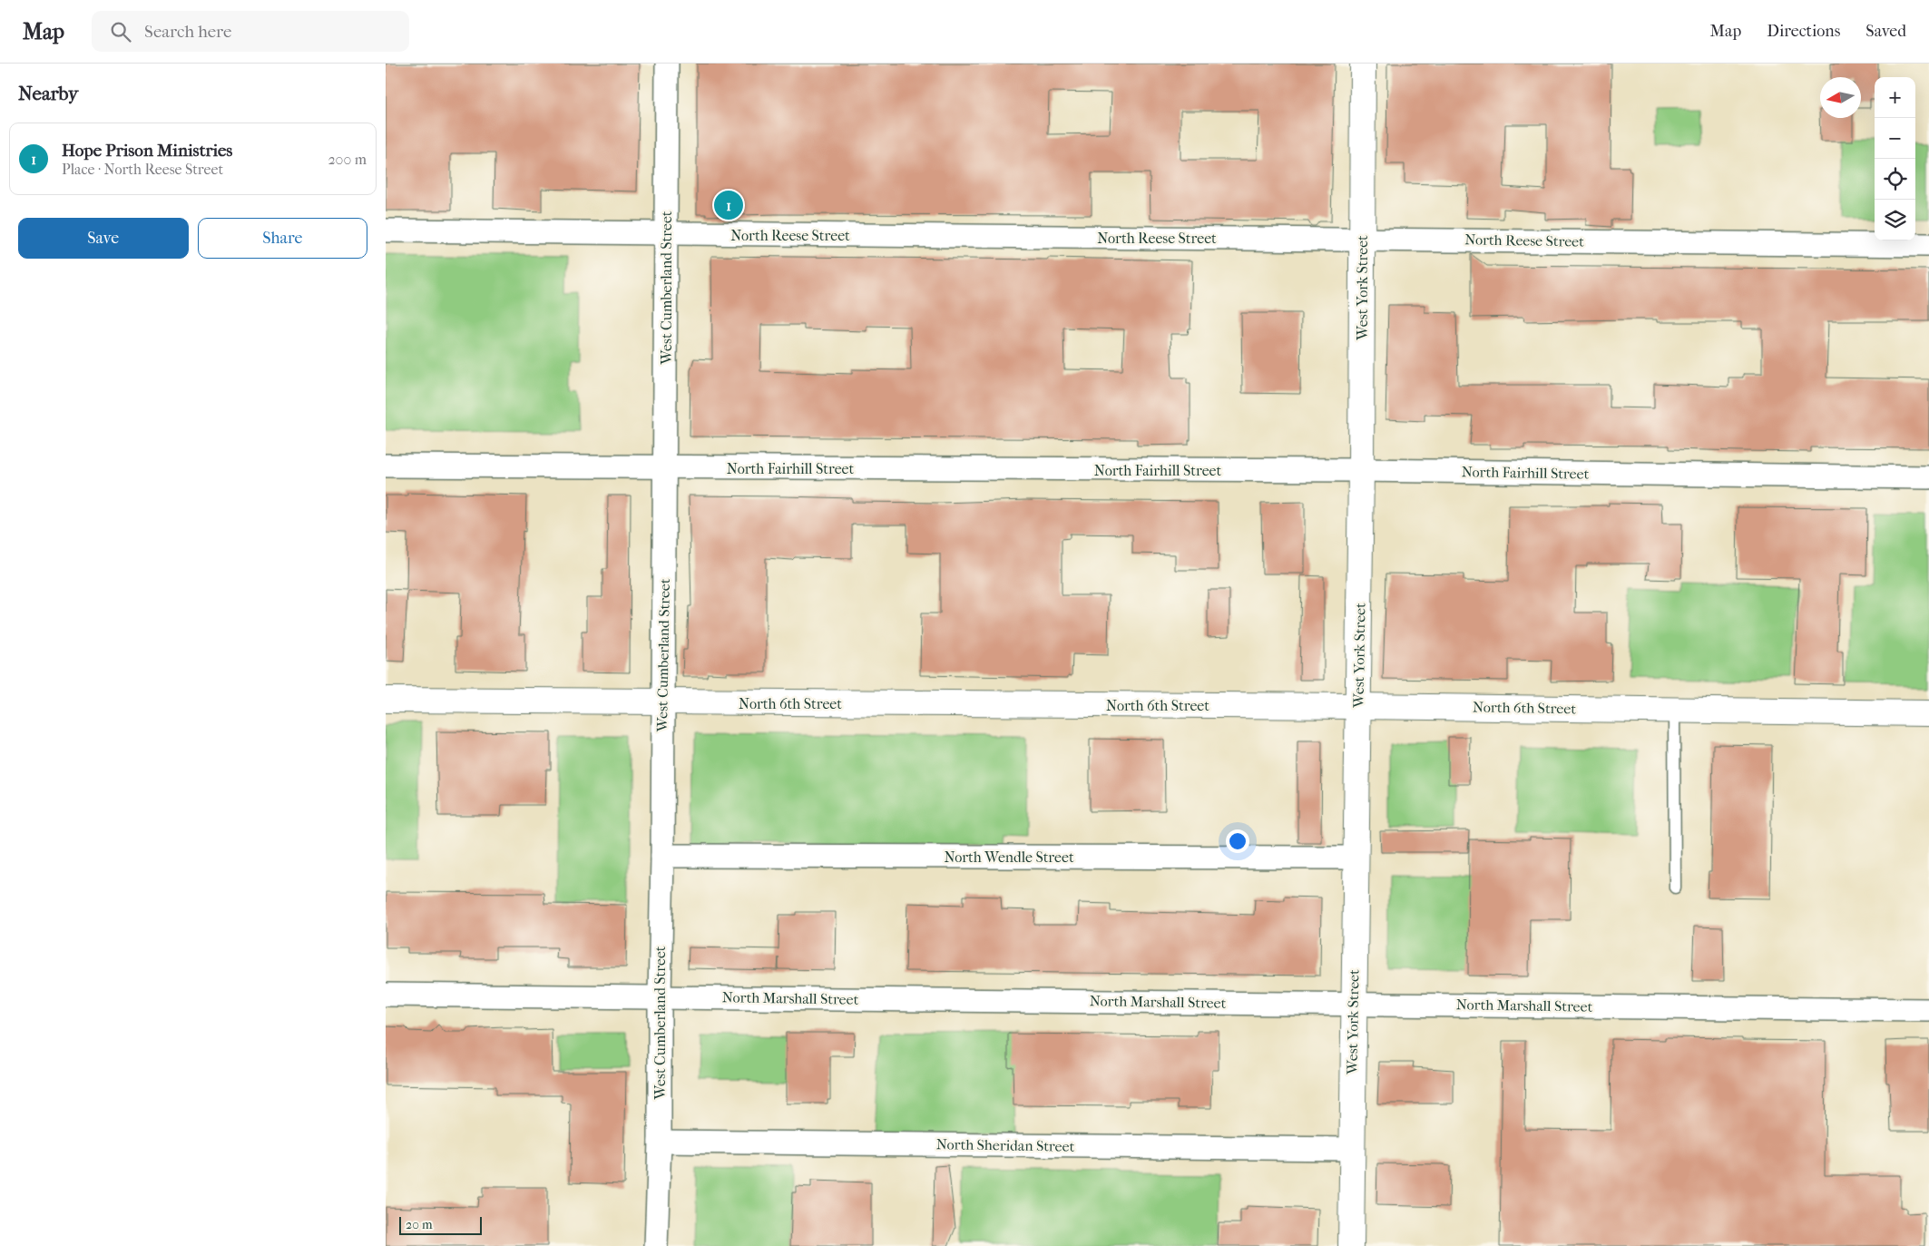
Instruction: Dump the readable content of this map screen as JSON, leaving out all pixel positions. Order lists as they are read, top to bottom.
{
  "streets": {
    "main road": ["West York Street", "North 6th Street"],
    "street": [
      "North Reese Street",
      "West Cumberland Street",
      "North Fairhill Street",
      "North Wendle Street",
      "North Marshall Street",
      "North Sheridan Street"
    ]
  },
  "crossings": [
    ["North Reese Street", "West Cumberland Street"],
    ["North Reese Street", "West York Street"],
    ["West Cumberland Street", "North Fairhill Street"],
    ["West Cumberland Street", "North 6th Street"],
    ["West Cumberland Street", "North Wendle Street"],
    ["West Cumberland Street", "North Marshall Street"],
    ["West Cumberland Street", "North Sheridan Street"],
    ["West York Street", "North Fairhill Street"],
    ["West York Street", "North 6th Street"],
    ["West York Street", "North Wendle Street"],
    ["West York Street", "North Marshall Street"],
    ["West York Street", "North Sheridan Street"]
  ],
  "scale_bar": "20 m",
  "north": "left",
  "page": {
    "header": "Map",
    "search": "Search here",
    "nav": ["Map", "Directions", "Saved"],
    "heading": "Nearby",
    "map_buttons": ["+", "−"],
    "list": [
      {
        "mark": "1",
        "name": "Hope Prison Ministries",
        "note": "Place · North Reese Street",
        "value": "200 m"
      }
    ],
    "pins": "1",
    "buttons": ["Save", "Share"],
    "scale": "20 m"
  }
}
